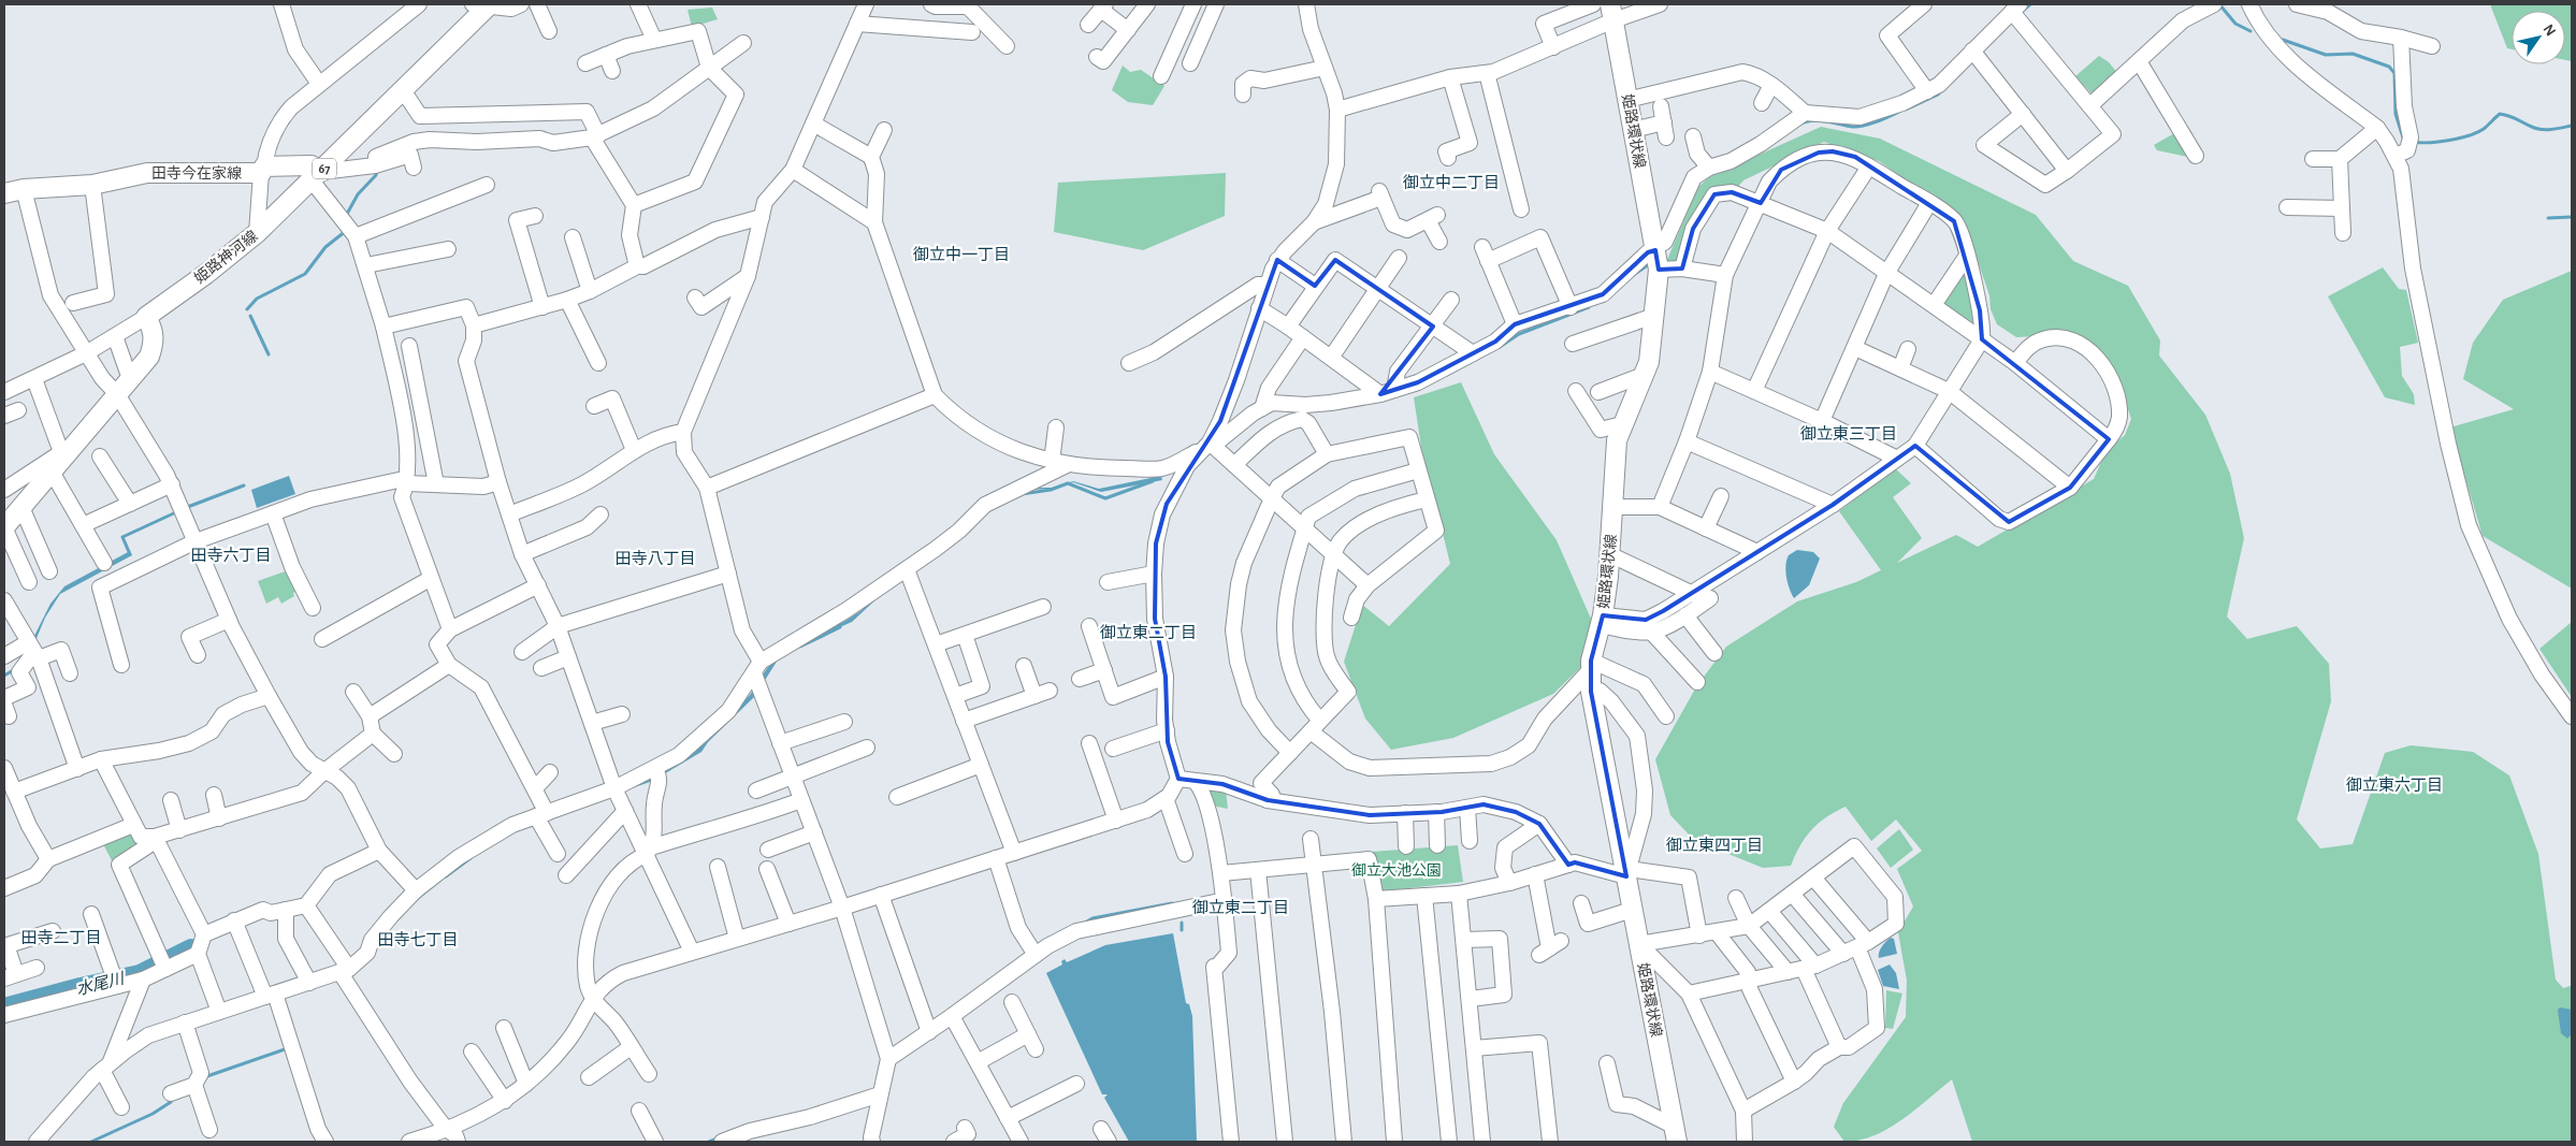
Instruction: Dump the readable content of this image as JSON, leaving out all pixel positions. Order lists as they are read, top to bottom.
{
  "streets": {
    "main road": [
      "姫路環状線",
      "67",
      "田寺今在家線",
      "姫路神河線"
    ]
  },
  "crossings": [
    ["田寺今在家線", "姫路神河線"]
  ],
  "districts": [
    "御立中二丁目",
    "御立中一丁目",
    "御立東三丁目",
    "田寺六丁目",
    "田寺八丁目",
    "御立東二丁目",
    "御立東六丁目",
    "御立東四丁目",
    "御立東二丁目",
    "田寺二丁目",
    "田寺七丁目"
  ],
  "water": ["水尾川"],
  "parks": ["御立大池公園"],
  "north": "top right"
}
